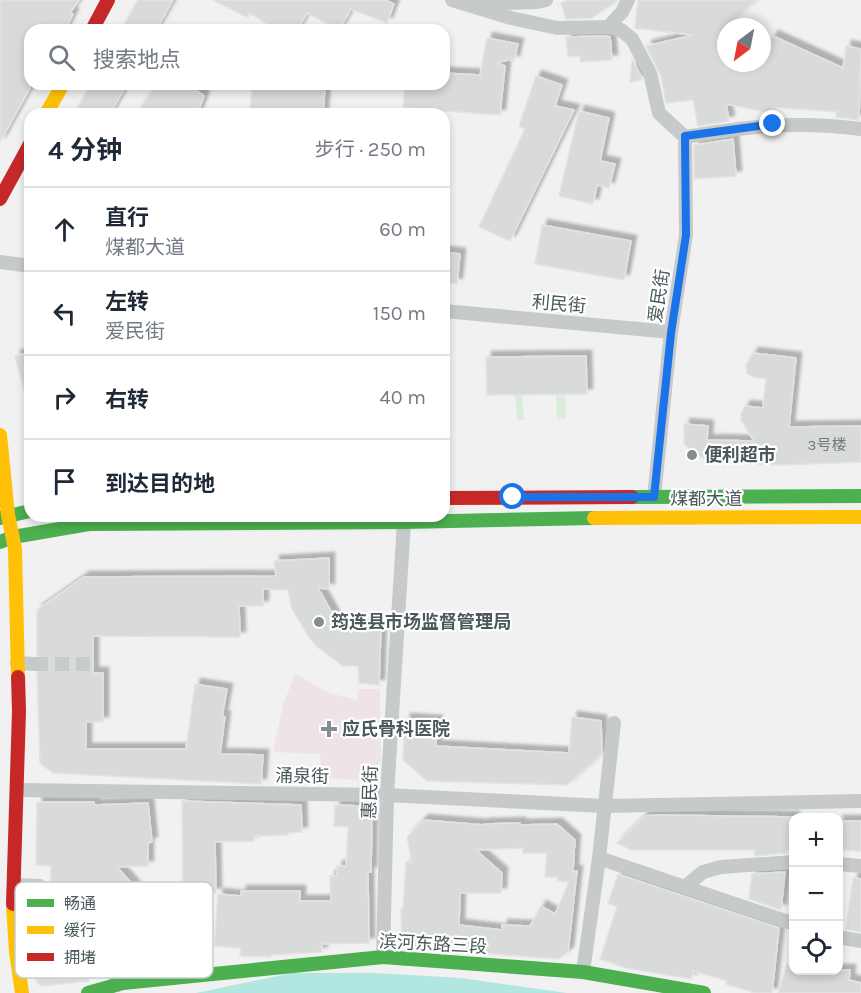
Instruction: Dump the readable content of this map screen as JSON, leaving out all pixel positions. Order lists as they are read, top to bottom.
{
  "streets": {
    "main road": ["煤都大道", "涌泉街", "滨河东路三段"],
    "street": ["爱民街", "利民街", "惠民街"]
  },
  "crossings": [
    ["爱民街", "利民街"],
    ["爱民街", "煤都大道"],
    ["煤都大道", "惠民街"],
    ["涌泉街", "惠民街"],
    ["惠民街", "滨河东路三段"]
  ],
  "places": {
    "other": ["便利超市", "筠连县市场监督管理局"],
    "health": ["应氏骨科医院"]
  },
  "house_numbers": ["3号楼"],
  "legend": ["畅通", "缓行", "拥堵"],
  "north": "bottom left",
  "page": {
    "search": "搜索地点",
    "heading": ["4 分钟", "步行 · 250 m"],
    "list": [
      ["直行", "煤都大道", "60 m"],
      ["左转", "爱民街", "150 m"],
      ["右转", "40 m"],
      "到达目的地"
    ],
    "map_buttons": ["+", "−"]
  }
}
